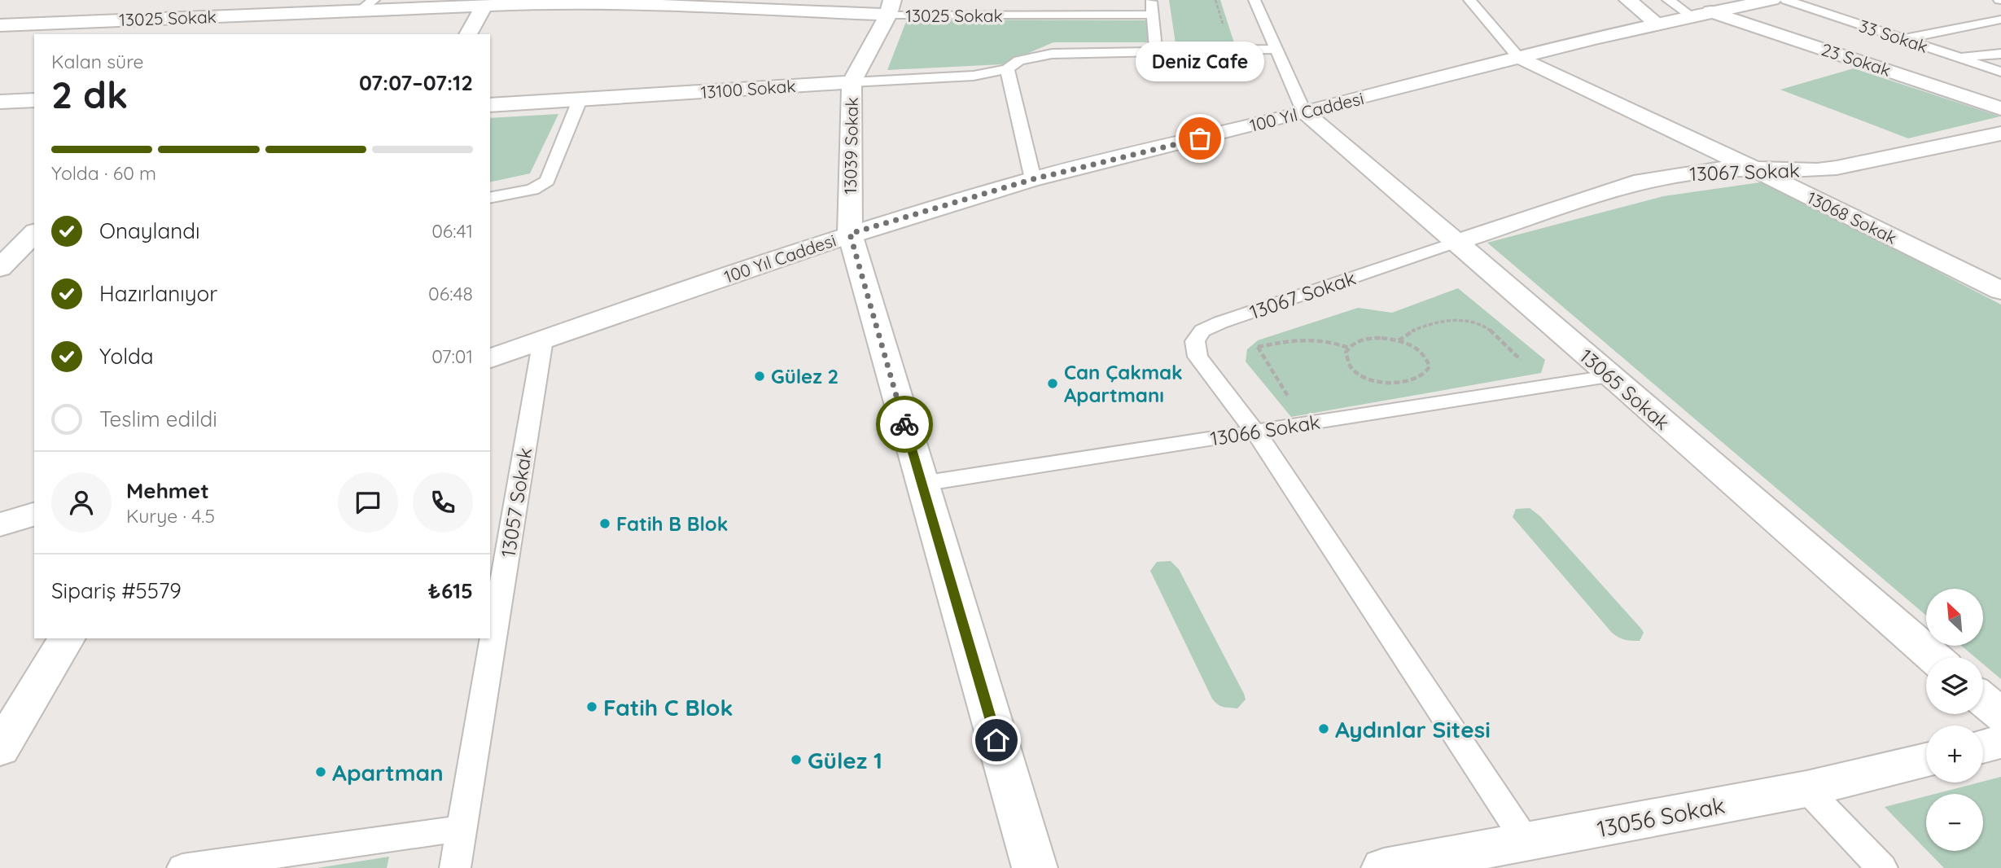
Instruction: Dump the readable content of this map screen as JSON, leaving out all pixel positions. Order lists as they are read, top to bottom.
{
  "streets": {
    "street": [
      "13025 Sokak",
      "23 Sokak",
      "13100 Sokak",
      "100 Yıl Caddesi",
      "13039 Sokak",
      "13067 Sokak",
      "13068 Sokak",
      "13065 Sokak",
      "13056 Sokak"
    ],
    "lane": ["33 Sokak", "13066 Sokak", "13057 Sokak"]
  },
  "crossings": [
    ["13025 Sokak", "13039 Sokak"],
    ["23 Sokak", "100 Yıl Caddesi"],
    ["13100 Sokak", "13039 Sokak"],
    ["100 Yıl Caddesi", "13039 Sokak"],
    ["100 Yıl Caddesi", "13068 Sokak"],
    ["100 Yıl Caddesi", "13065 Sokak"],
    ["100 Yıl Caddesi", "13057 Sokak"],
    ["13039 Sokak", "13066 Sokak"],
    ["13067 Sokak", "13068 Sokak"],
    ["13067 Sokak", "13065 Sokak"],
    ["13067 Sokak", "13066 Sokak"],
    ["13067 Sokak", "13056 Sokak"],
    ["13065 Sokak", "13066 Sokak"]
  ],
  "places": [
    "Deniz Cafe",
    "Gülez 2",
    "Can Çakmak Apartmanı",
    "Fatih B Blok",
    "Fatih C Blok",
    "Aydınlar Sitesi",
    "Gülez 1",
    "Apartman"
  ],
  "north": "top left",
  "page": {
    "heading": ["2 dk", "Kalan süre", "07:07–07:12"],
    "panel": [
      "Mehmet",
      "Kurye · 4.5",
      "Sipariş #5579",
      "₺615"
    ],
    "bubble": "Deniz Cafe",
    "bar": "Yolda · 60 m",
    "list": [
      ["Onaylandı", "06:41"],
      ["Hazırlanıyor", "06:48"],
      ["Yolda", "07:01"],
      "Teslim edildi"
    ],
    "map_buttons": ["+", "−"]
  }
}
